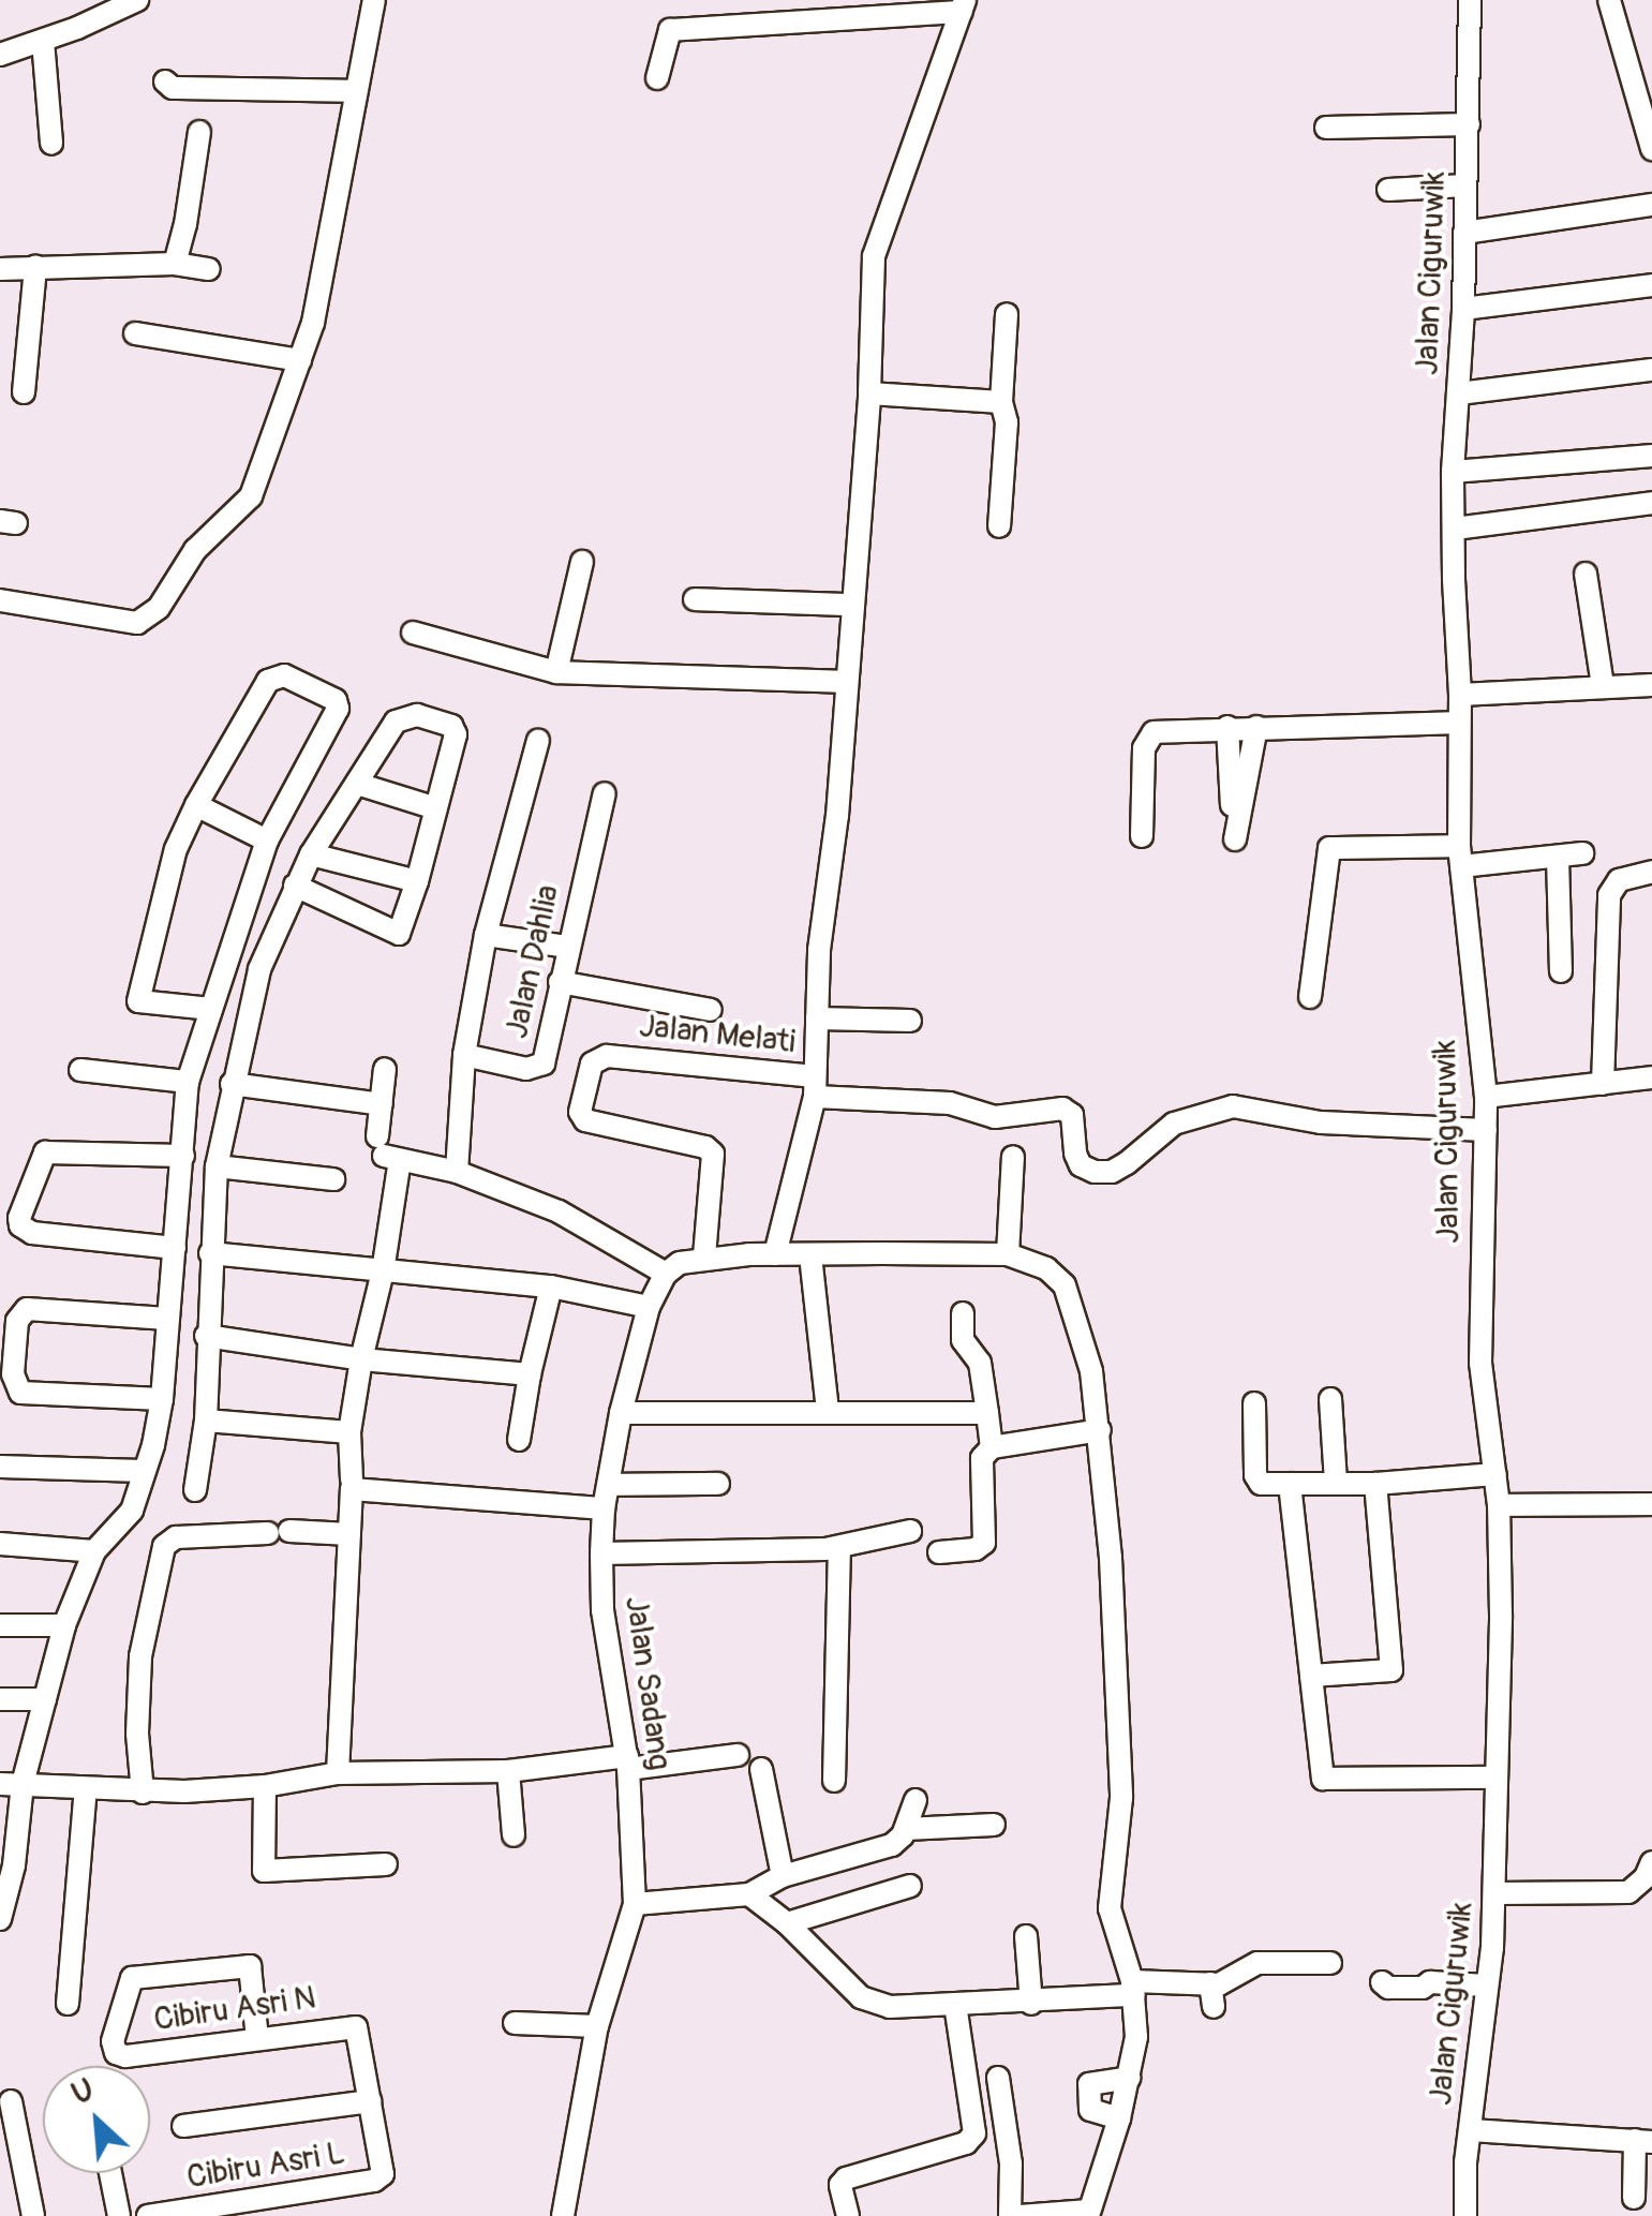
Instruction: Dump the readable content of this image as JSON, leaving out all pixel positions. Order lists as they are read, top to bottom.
{
  "streets": {
    "street": [
      "Jalan Ciguruwik",
      "Jalan Dahlia",
      "Jalan Melati",
      "Jalan Sadang",
      "Cibiru Asri N",
      "Cibiru Asri L"
    ]
  },
  "crossings": [
    ["Cibiru Asri N", "Cibiru Asri L"]
  ],
  "north": "top left"
}
